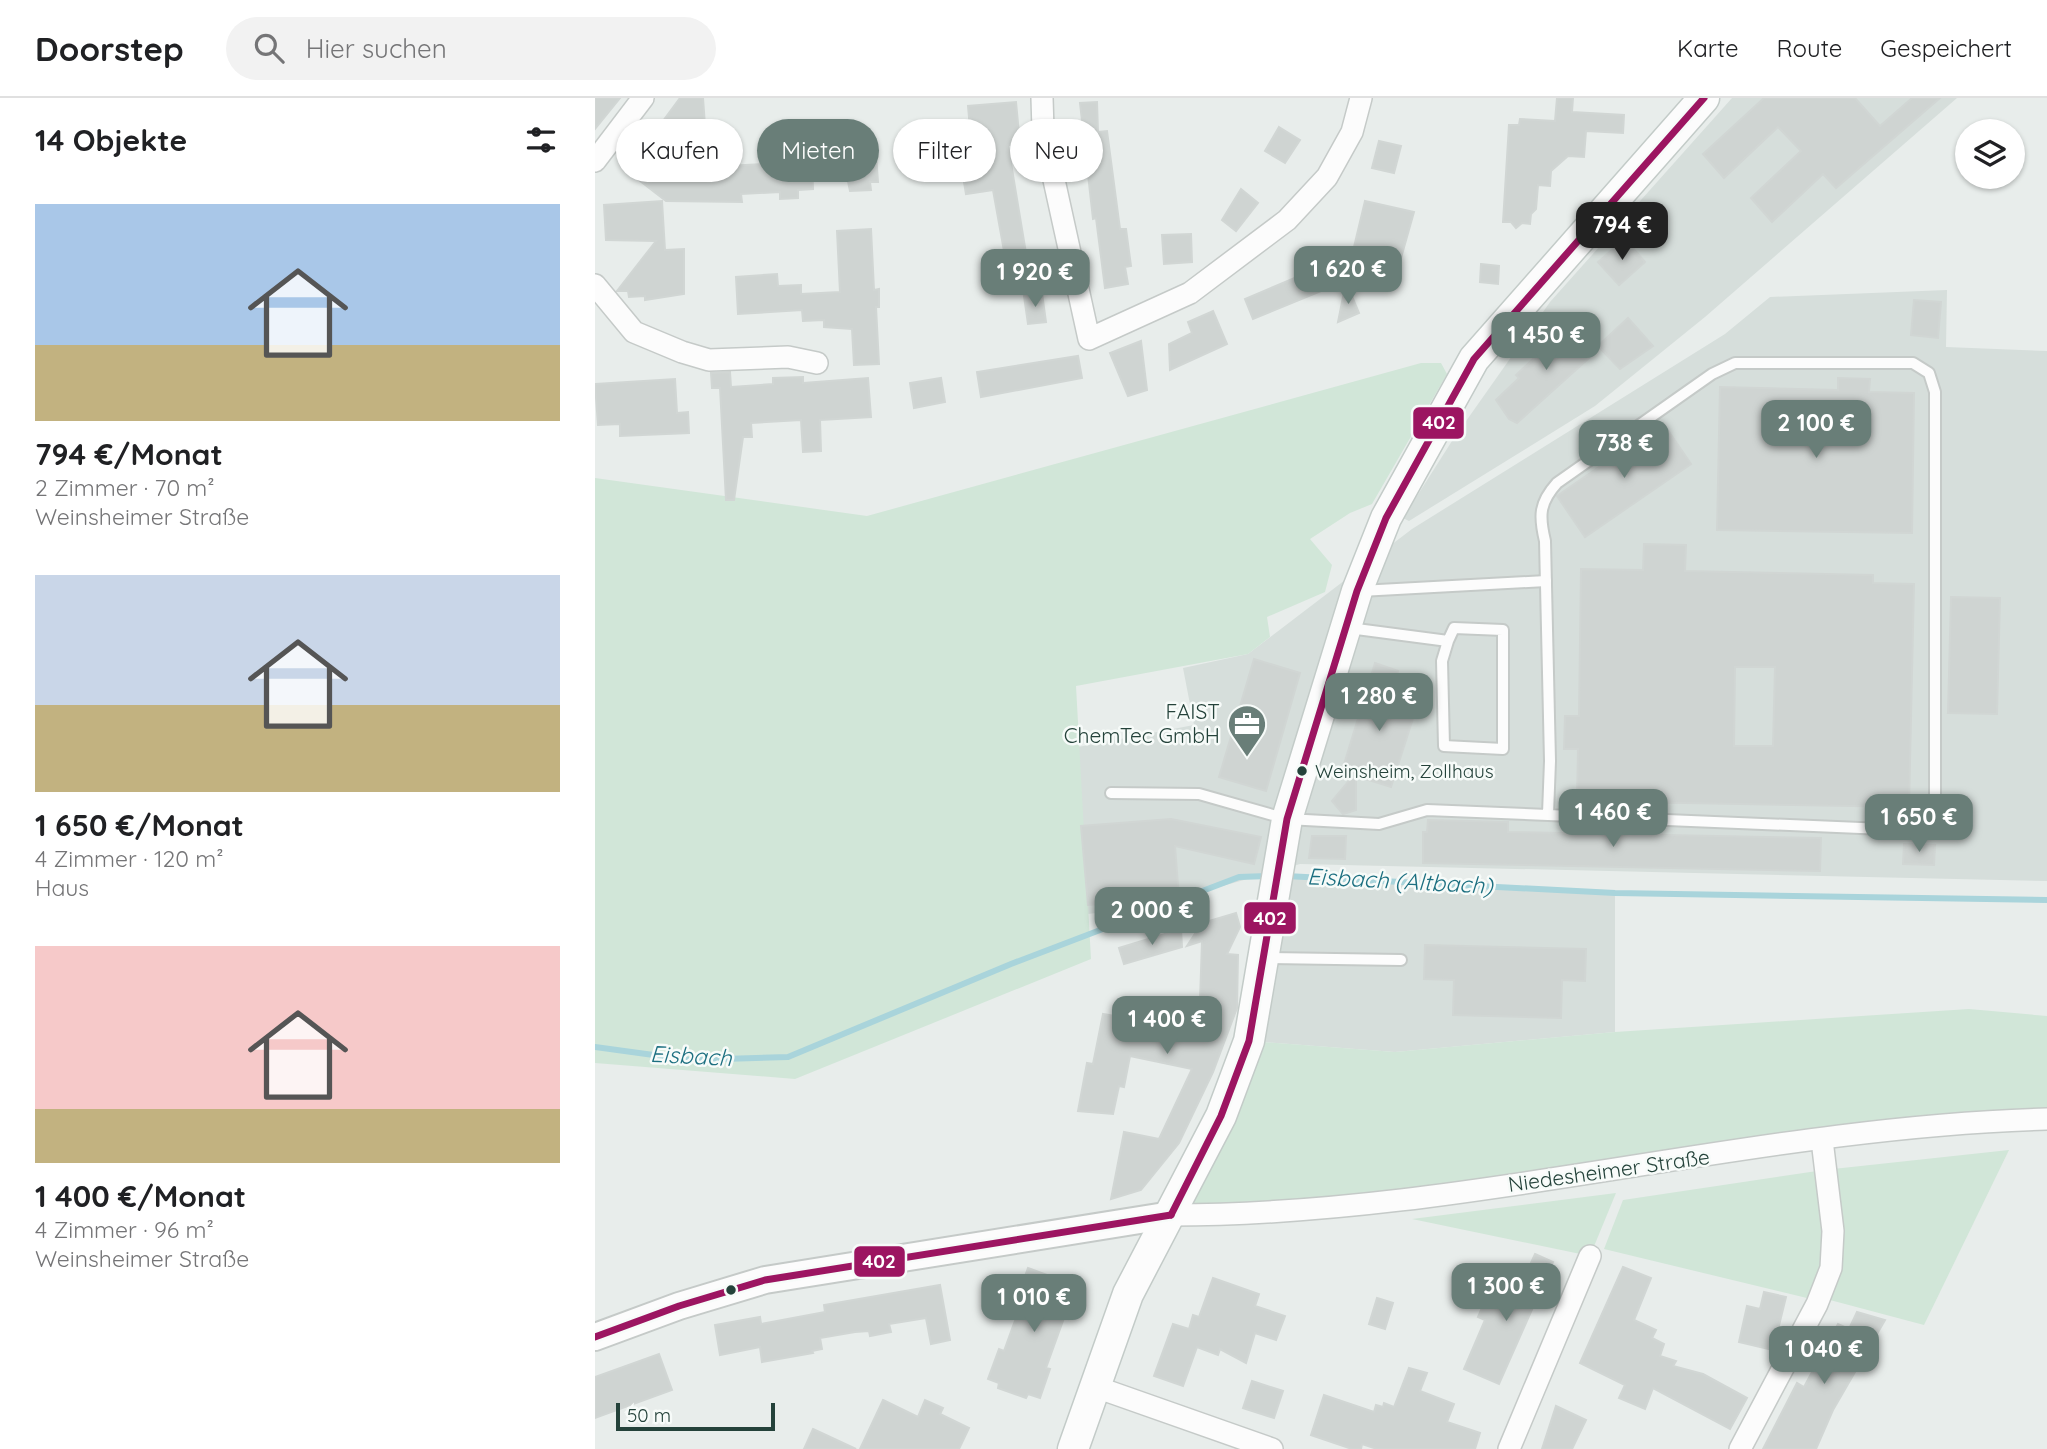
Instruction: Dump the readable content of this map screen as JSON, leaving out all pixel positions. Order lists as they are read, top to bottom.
{
  "streets": {
    "street": ["Niedesheimer Straße"]
  },
  "water": ["Eisbach (Altbach)", "Eisbach"],
  "places": {
    "office": ["FAIST ChemTec GmbH"],
    "other": ["Weinsheim, Zollhaus"]
  },
  "lines": ["transit line 402"],
  "scale_bar": "50 m",
  "page": {
    "header": "Doorstep",
    "search": "Hier suchen",
    "nav": ["Karte", "Route", "Gespeichert"],
    "heading": "14 Objekte",
    "chip": [
      "Kaufen",
      "Mieten",
      "Filter",
      "Neu"
    ],
    "list": [
      {
        "name": "794 €/Monat",
        "note": "2 Zimmer · 70 m² · Weinsheimer Straße"
      },
      {
        "name": "1 650 €/Monat",
        "note": "4 Zimmer · 120 m² · Haus"
      },
      {
        "name": "1 400 €/Monat",
        "note": "4 Zimmer · 96 m² · Weinsheimer Straße"
      }
    ],
    "price": [
      "794 €",
      "1 620 €",
      "1 920 €",
      "1 450 €",
      "2 100 €",
      "738 €",
      "1 280 €",
      "1 460 €",
      "1 650 €",
      "2 000 €",
      "1 400 €",
      "1 300 €",
      "1 010 €",
      "1 040 €"
    ],
    "scale": "50 m"
  }
}
